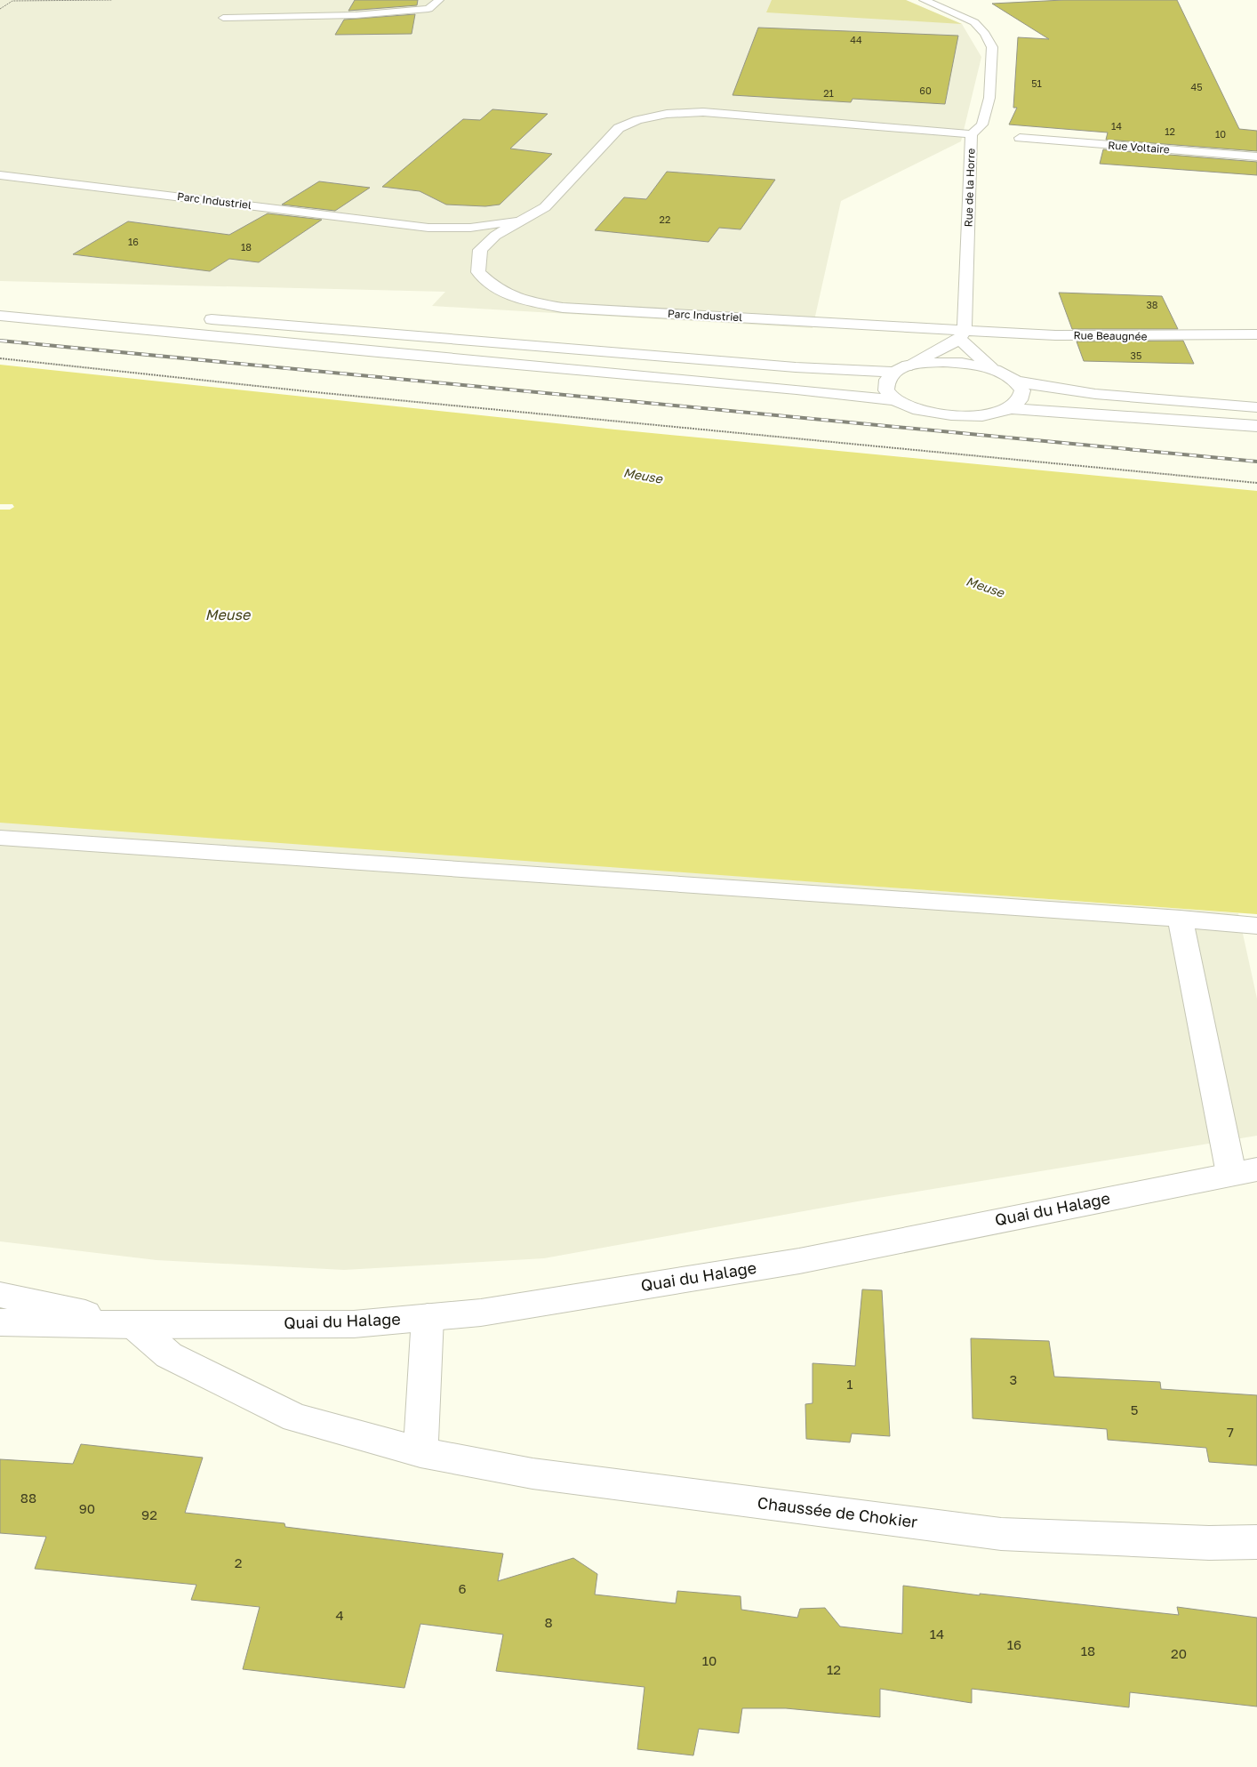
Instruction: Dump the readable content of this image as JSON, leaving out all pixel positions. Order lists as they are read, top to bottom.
{
  "streets": {
    "main road": [
      "Rue Voltaire",
      "Rue de la Horre",
      "Parc Industriel",
      "Rue Beaugnée",
      "Quai du Halage",
      "Chaussée de Chokier"
    ]
  },
  "crossings": [
    ["Rue de la Horre", "Parc Industriel"],
    ["Rue de la Horre", "Rue Beaugnée"],
    ["Parc Industriel", "Rue Beaugnée"],
    ["Quai du Halage", "Chaussée de Chokier"]
  ],
  "water": ["Meuse"],
  "house_numbers": [
    "44",
    "51",
    "45",
    "60",
    "21",
    "14",
    "12",
    "10",
    "22",
    "16",
    "18",
    "38",
    "35",
    "3",
    "1",
    "5",
    "7",
    "88",
    "90",
    "92",
    "2",
    "6",
    "4",
    "8",
    "14",
    "16",
    "18",
    "20",
    "10",
    "12"
  ]
}
